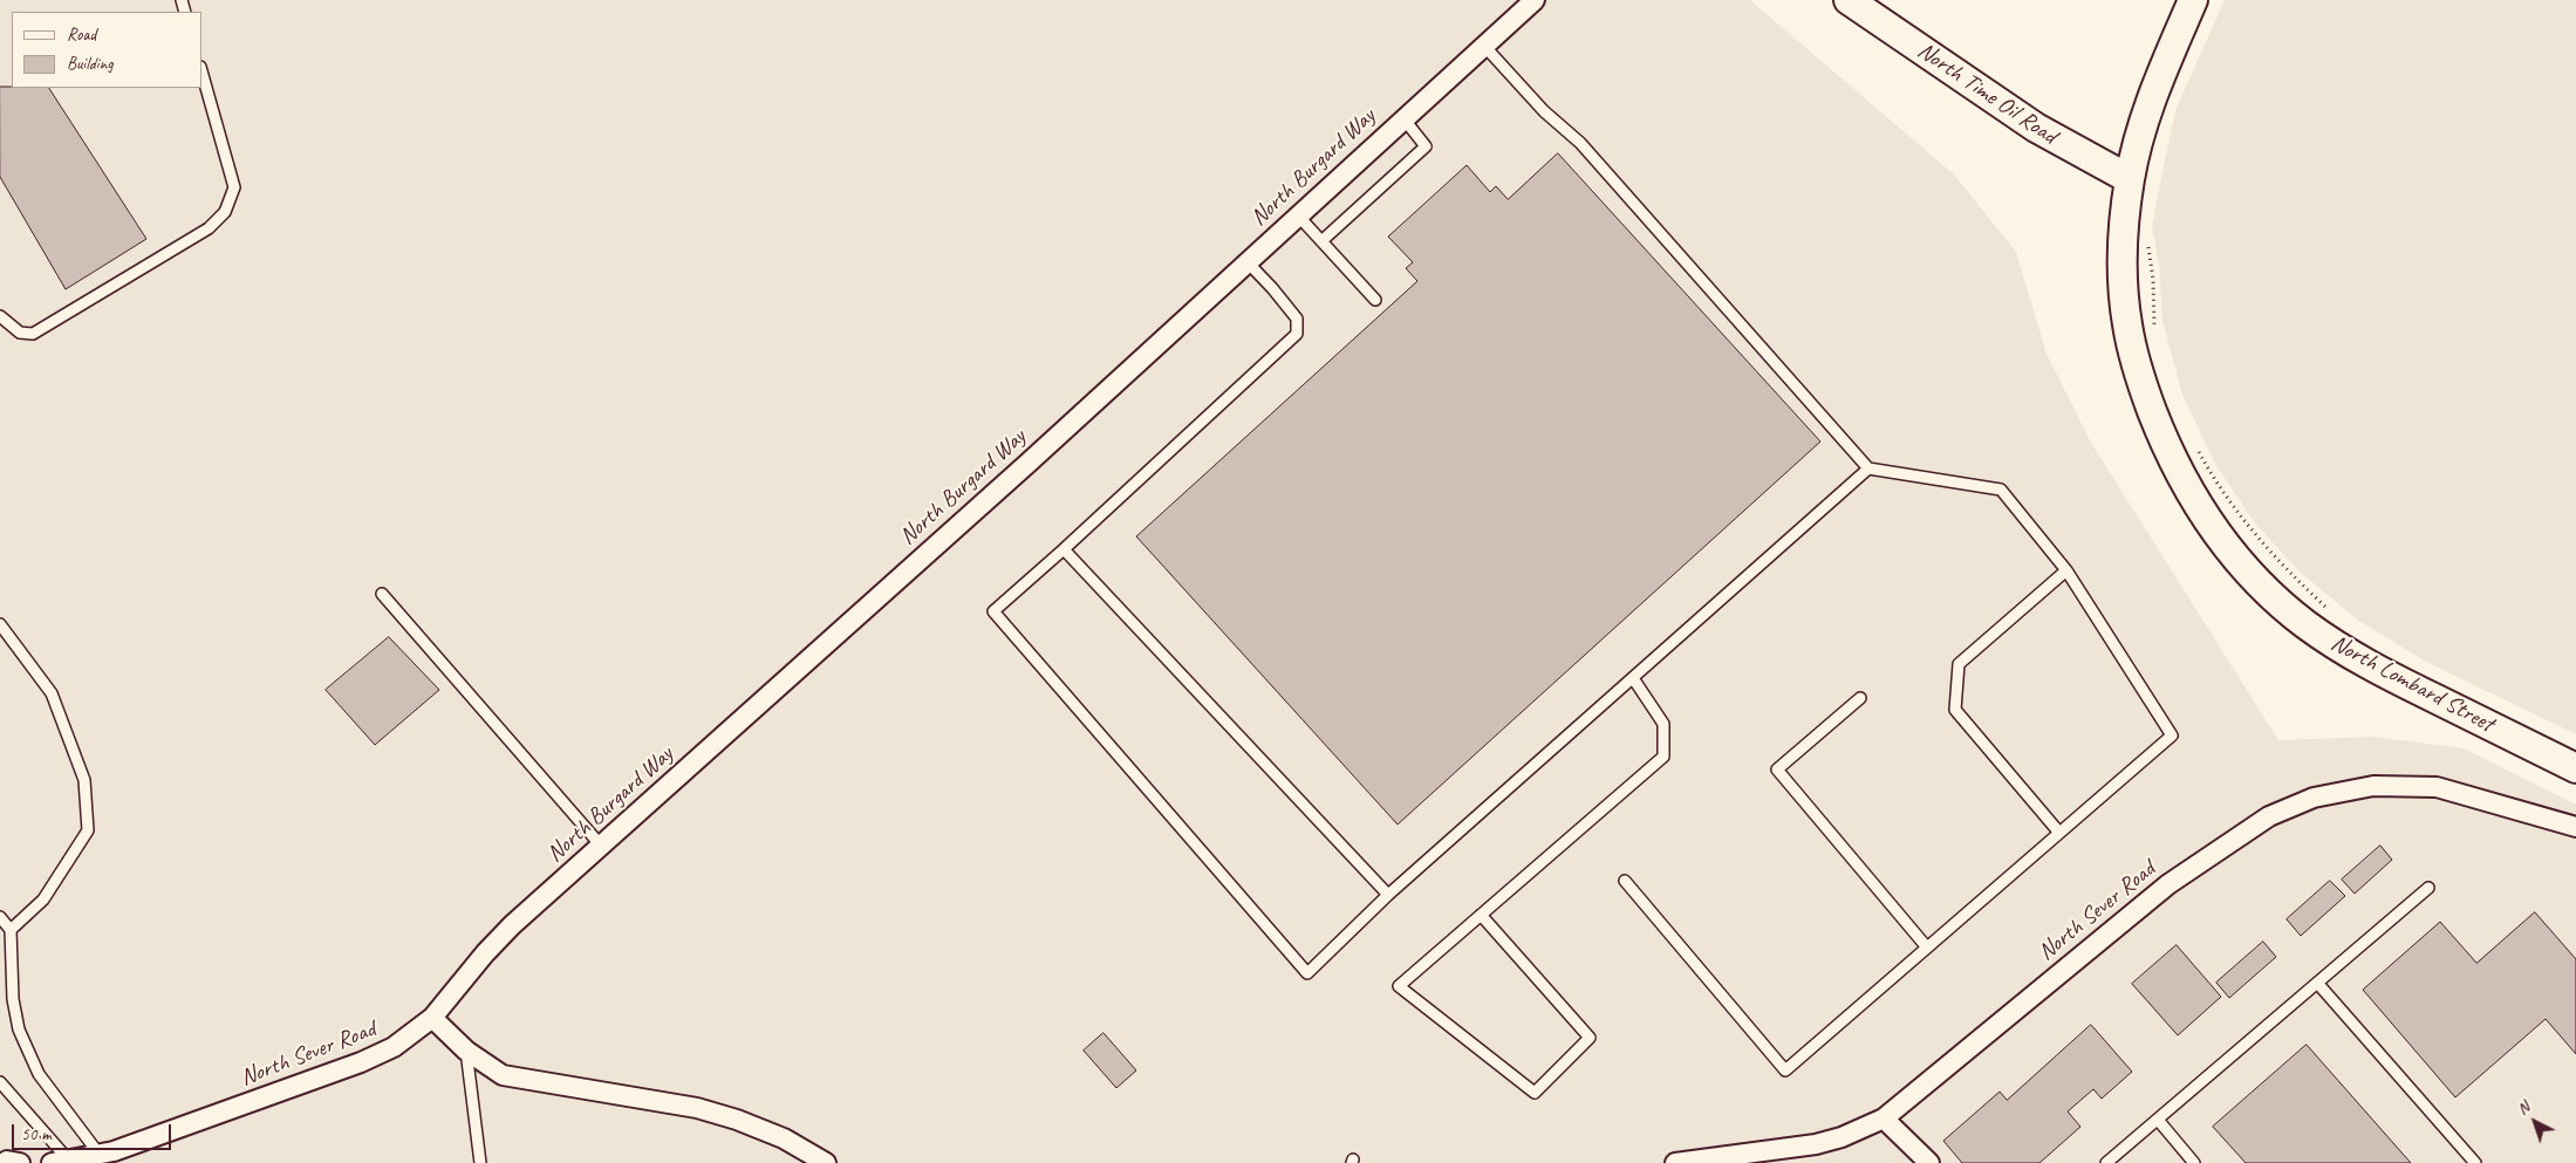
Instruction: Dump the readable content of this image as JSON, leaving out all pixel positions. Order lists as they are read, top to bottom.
{
  "streets": {
    "main road": ["North Time Oil Road", "North Lombard Street"],
    "street": ["North Burgard Way", "North Sever Road"]
  },
  "crossings": [
    ["North Time Oil Road", "North Lombard Street"],
    ["North Burgard Way", "North Sever Road"]
  ],
  "legend": ["Road", "Building"],
  "scale_bar": "50 m",
  "north": "top left"
}
